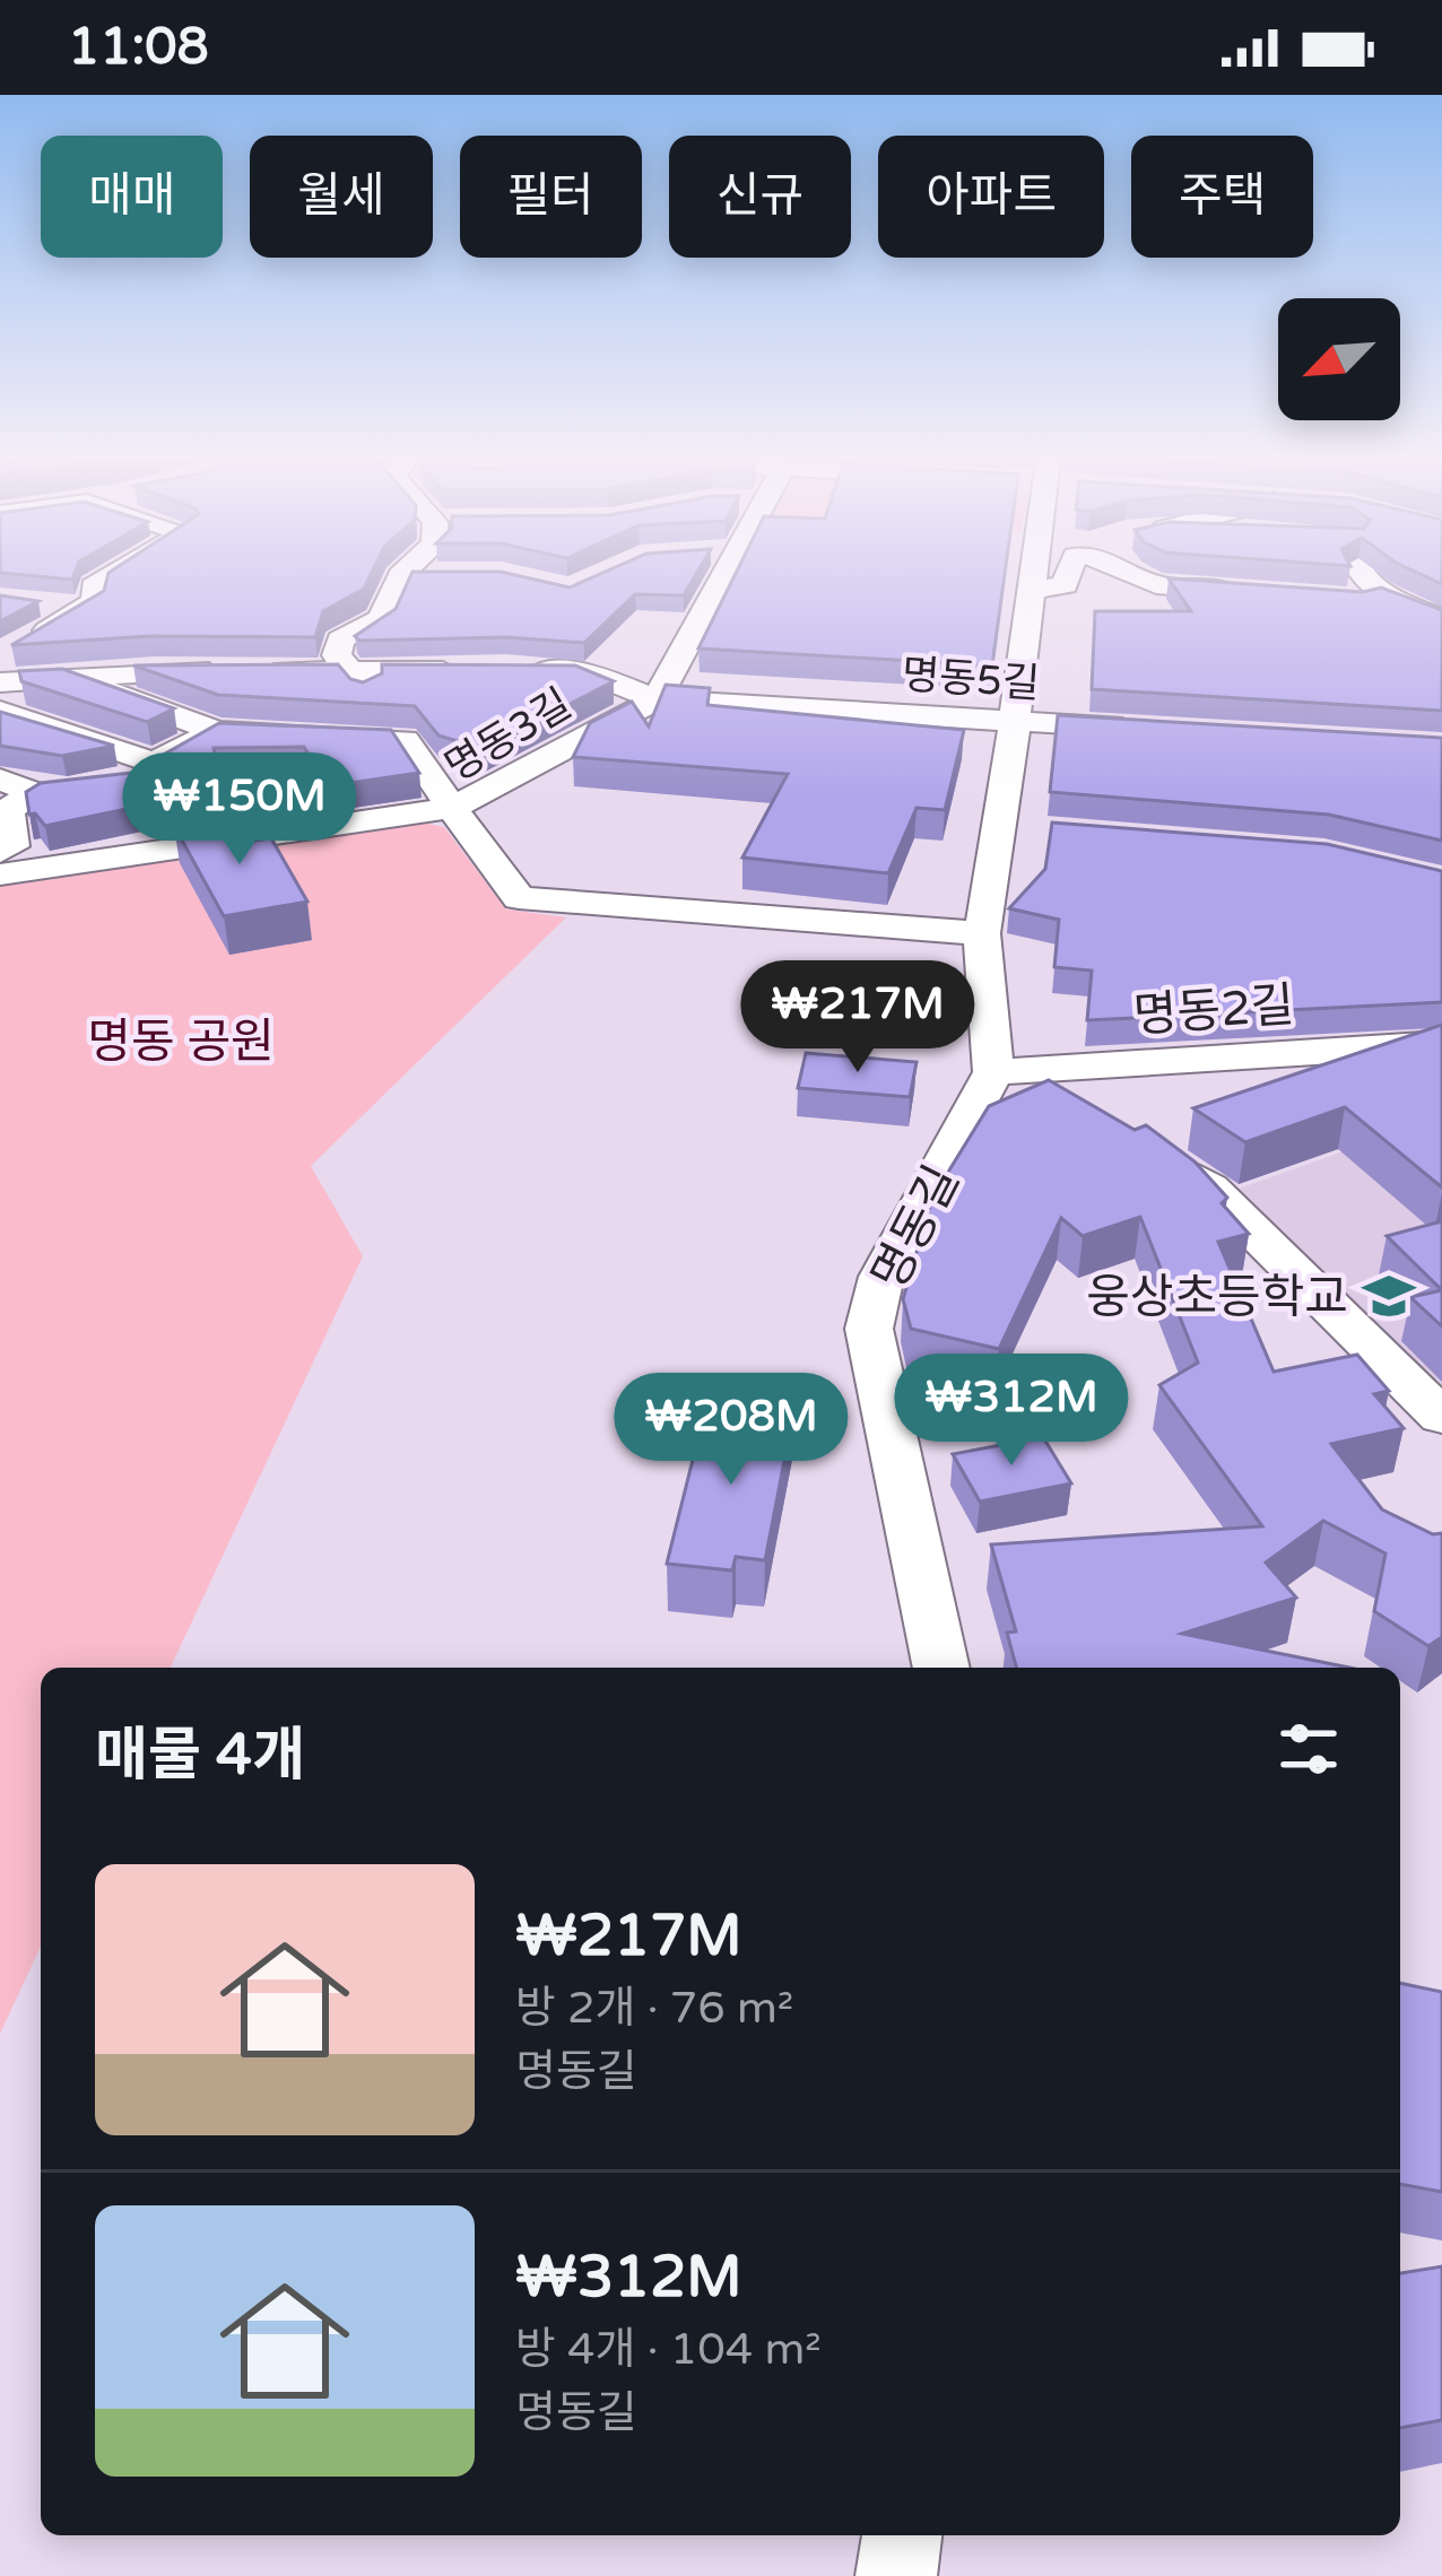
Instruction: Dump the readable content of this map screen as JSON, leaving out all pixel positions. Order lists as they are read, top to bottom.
{
  "streets": {
    "street": [
      "명동5길",
      "명동3길",
      "명동2길",
      "명동길"
    ]
  },
  "crossings": [
    ["명동5길", "명동3길"],
    ["명동2길", "명동길"]
  ],
  "parks": ["명동 공원"],
  "places": {
    "school or university": ["웅상초등학교"]
  },
  "north": "bottom left",
  "page": {
    "status": "11:08",
    "chip": [
      "매매",
      "월세",
      "필터",
      "신규",
      "아파트",
      "주택"
    ],
    "price": [
      "₩150M",
      "₩217M",
      "₩312M",
      "₩208M"
    ],
    "heading": "매물 4개",
    "list": [
      {
        "name": "₩217M",
        "note": "방 2개 · 76 m² · 명동길"
      },
      {
        "name": "₩312M",
        "note": "방 4개 · 104 m² · 명동길"
      }
    ]
  }
}
